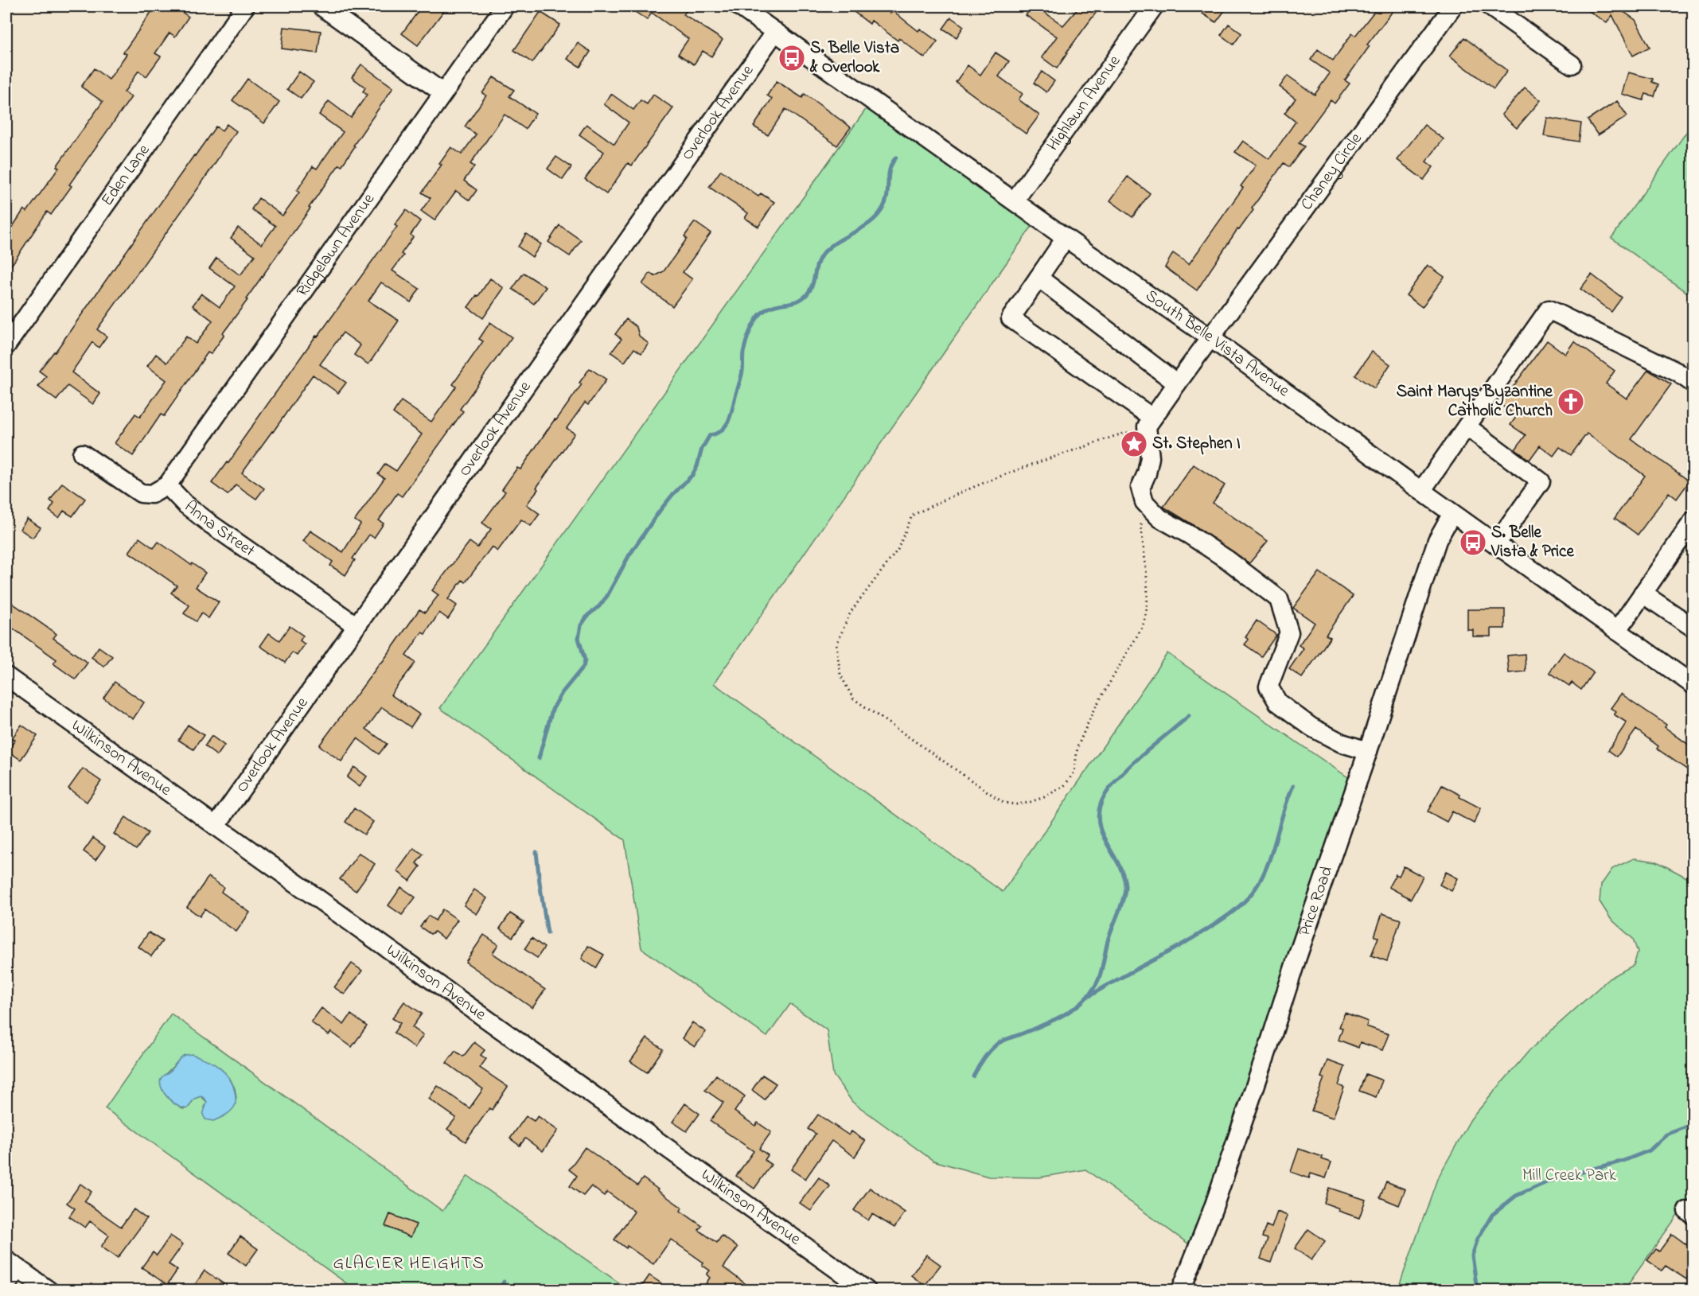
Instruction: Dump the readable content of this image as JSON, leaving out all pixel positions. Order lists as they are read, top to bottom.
{
  "streets": {
    "street": [
      "Highlawn Avenue",
      "Overlook Avenue",
      "Chaney Circle",
      "Eden Lane",
      "Ridgelawn Avenue",
      "South Belle Vista Avenue",
      "Anna Street",
      "Wilkinson Avenue",
      "Price Road"
    ]
  },
  "crossings": [
    ["Highlawn Avenue", "South Belle Vista Avenue"],
    ["Overlook Avenue", "South Belle Vista Avenue"],
    ["Overlook Avenue", "Anna Street"],
    ["Overlook Avenue", "Wilkinson Avenue"],
    ["Chaney Circle", "South Belle Vista Avenue"],
    ["Ridgelawn Avenue", "Anna Street"],
    ["South Belle Vista Avenue", "Price Road"]
  ],
  "districts": ["GLACIER HEIGHTS"],
  "parks": ["Mill Creek Park"],
  "places": {
    "bus stop": ["S. Belle Vista & Overlook", "S. Belle Vista & Price"],
    "church": ["Saint Marys Byzantine Catholic Church"],
    "place": ["St. Stephen I"]
  }
}
